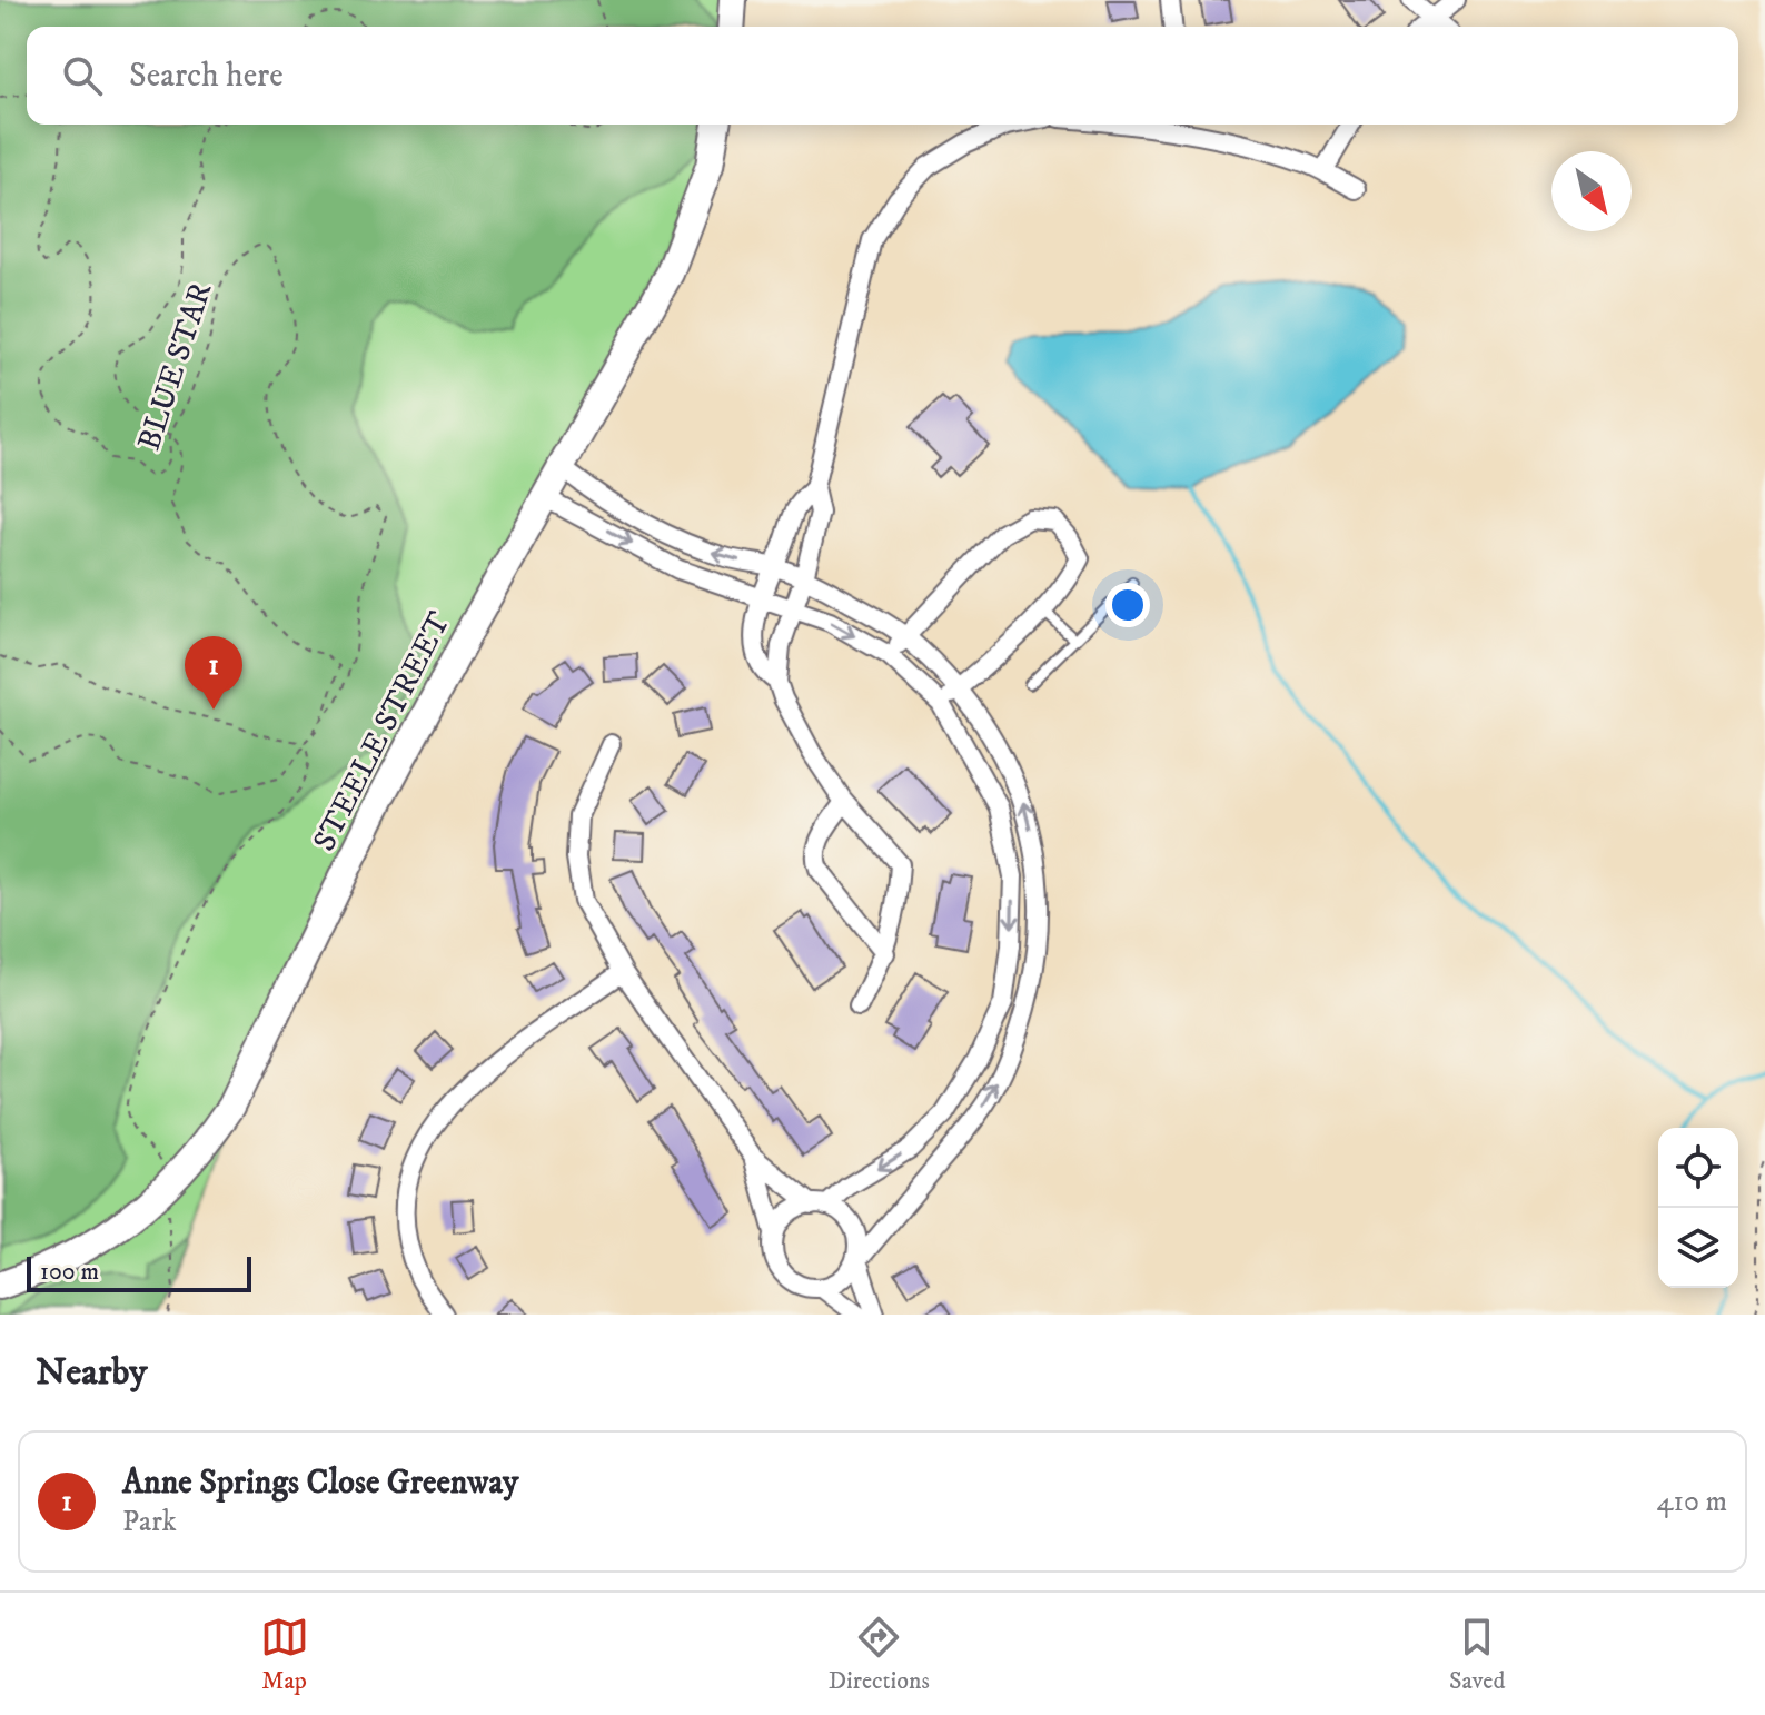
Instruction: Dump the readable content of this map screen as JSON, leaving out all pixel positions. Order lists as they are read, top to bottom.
{
  "streets": {
    "street": ["STEELE STREET"],
    "path": ["BLUE STAR"]
  },
  "scale_bar": "100 m",
  "north": "bottom right",
  "page": {
    "search": "Search here",
    "pins": "1",
    "scale": "100 m",
    "heading": "Nearby",
    "list": [
      {
        "mark": "1",
        "name": "Anne Springs Close Greenway",
        "note": "Park",
        "value": "410 m"
      }
    ],
    "nav": ["Map", "Directions", "Saved"]
  }
}
